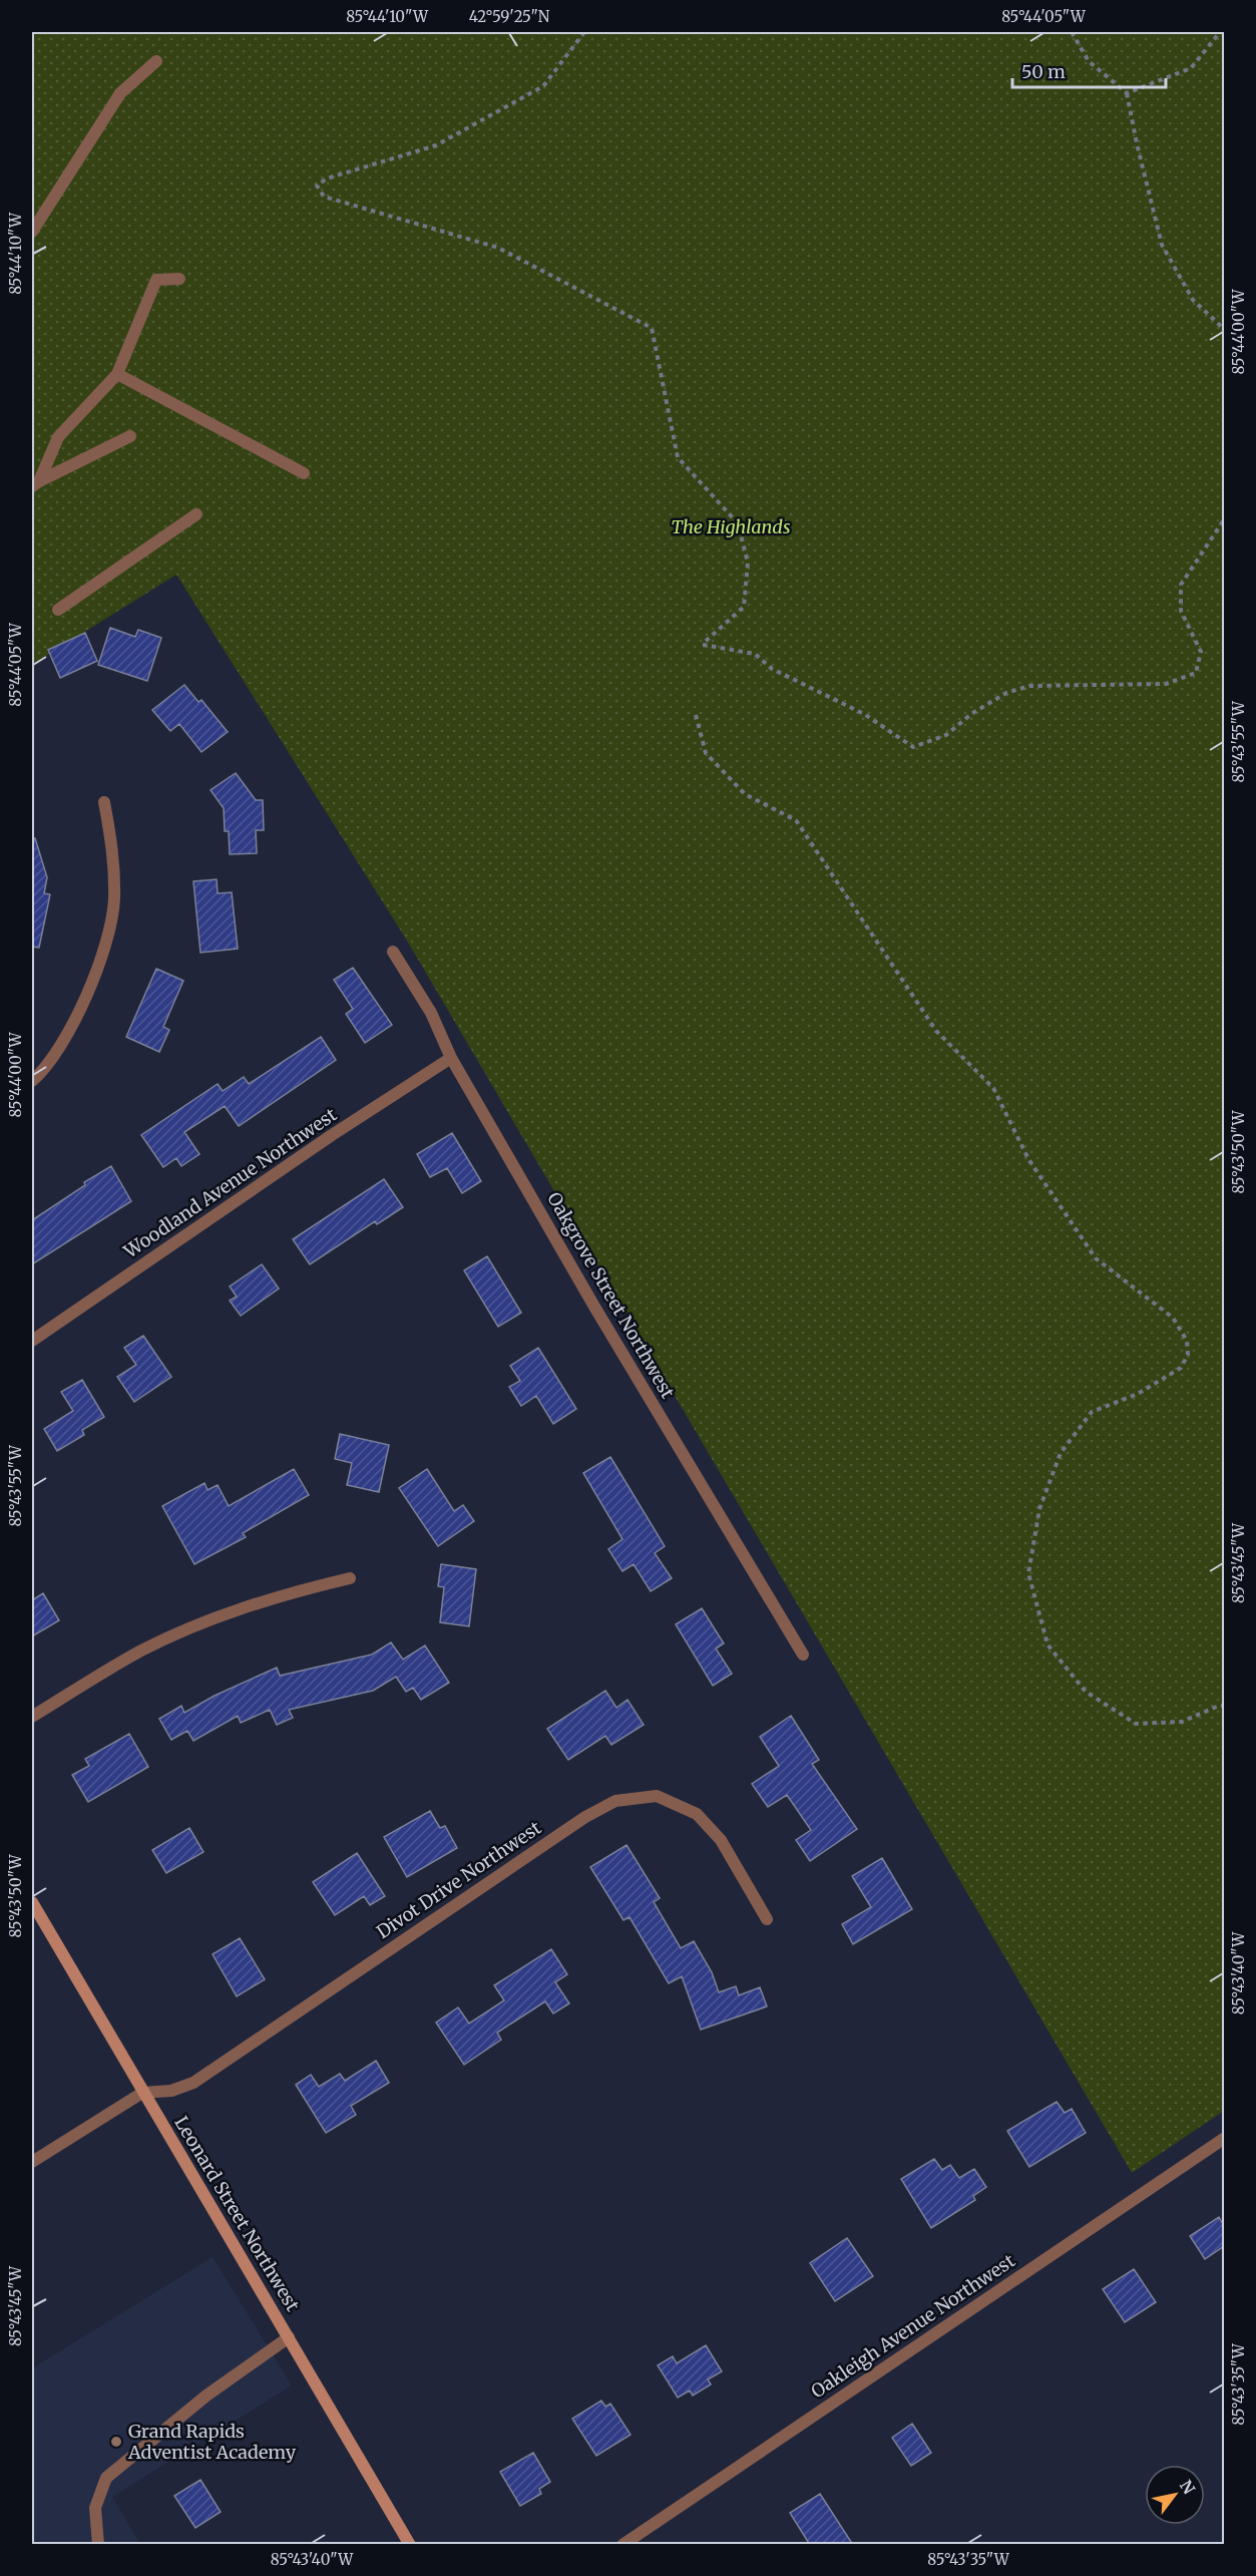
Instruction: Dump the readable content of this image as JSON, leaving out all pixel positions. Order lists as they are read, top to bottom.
{
  "streets": {
    "main road": ["Leonard Street Northwest"],
    "street": [
      "Woodland Avenue Northwest",
      "Oakgrove Street Northwest",
      "Divot Drive Northwest",
      "Oakleigh Avenue Northwest"
    ]
  },
  "crossings": [
    ["Woodland Avenue Northwest", "Oakgrove Street Northwest"],
    ["Divot Drive Northwest", "Leonard Street Northwest"]
  ],
  "parks": ["The Highlands"],
  "places": ["Grand Rapids Adventist Academy"],
  "scale_bar": "50 m",
  "north": "top right",
  "coordinates": [
    "85°44'10\"W",
    "42°59'25\"N",
    "85°44'05\"W",
    "85°44'00\"W",
    "85°43'55\"W",
    "85°43'50\"W",
    "85°43'45\"W",
    "85°43'40\"W",
    "85°43'35\"W"
  ]
}
